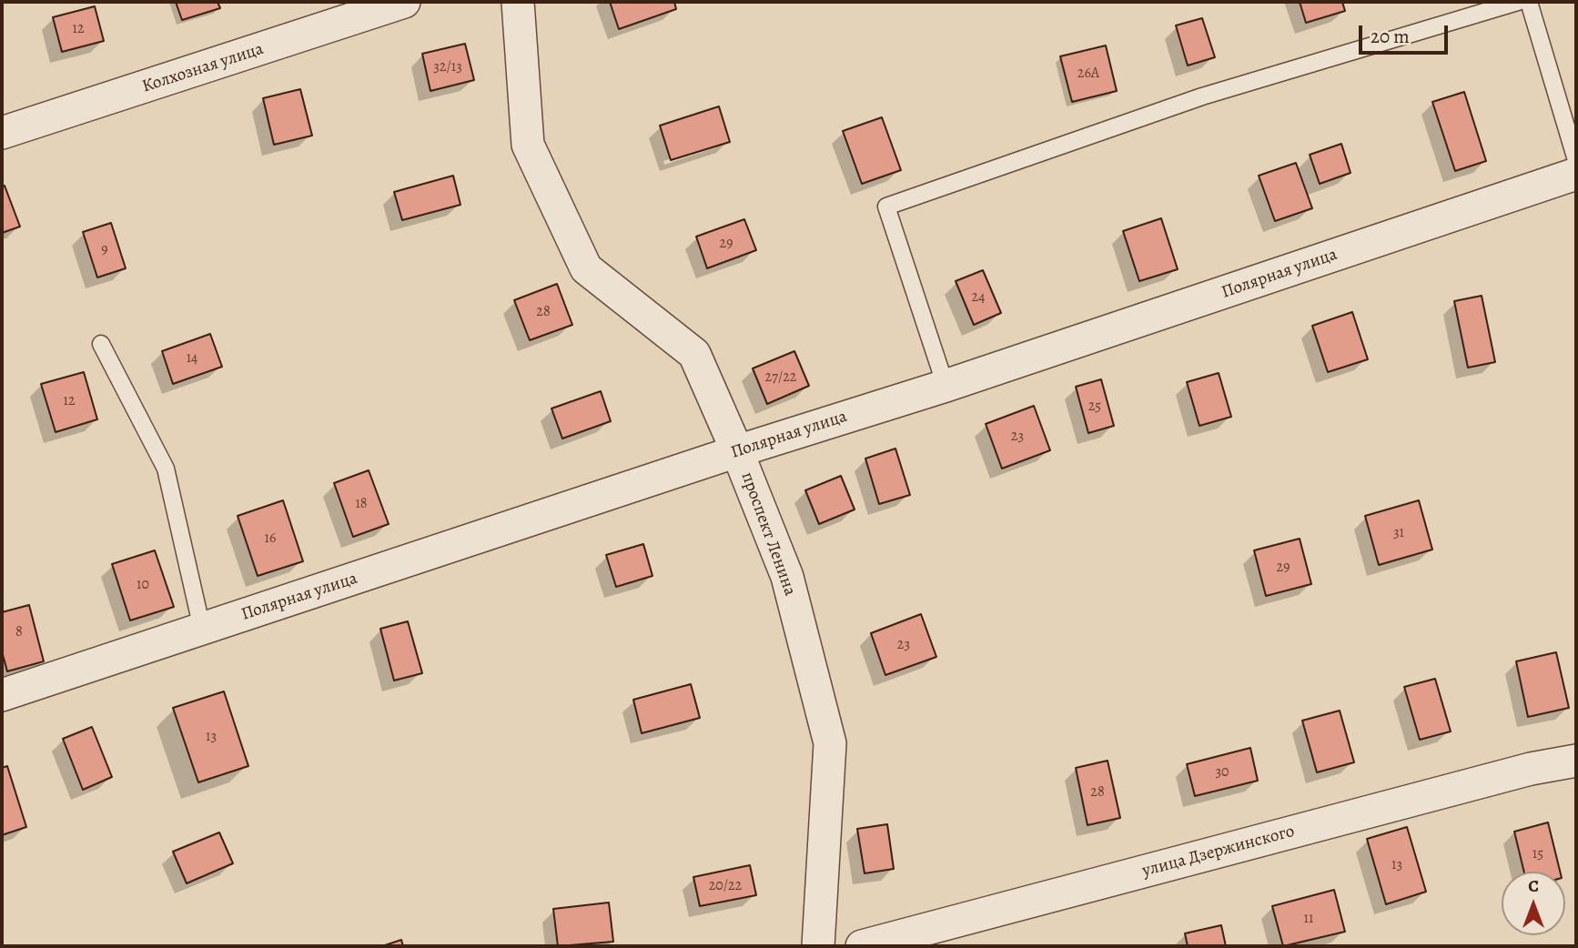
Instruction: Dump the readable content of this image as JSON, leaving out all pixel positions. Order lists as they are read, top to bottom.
{
  "streets": {
    "street": [
      "Колхозная улица",
      "Полярная улица",
      "проспект Ленина",
      "улица Дзержинского"
    ]
  },
  "crossings": [
    ["Полярная улица", "проспект Ленина"]
  ],
  "house_numbers": [
    "12",
    "32/13",
    "26А",
    "29",
    "9",
    "24",
    "28",
    "14",
    "27/22",
    "12",
    "25",
    "23",
    "18",
    "31",
    "16",
    "29",
    "10",
    "8",
    "23",
    "13",
    "30",
    "28",
    "15",
    "13",
    "20/22",
    "11"
  ],
  "scale_bar": "20 m",
  "north": "top"
}
